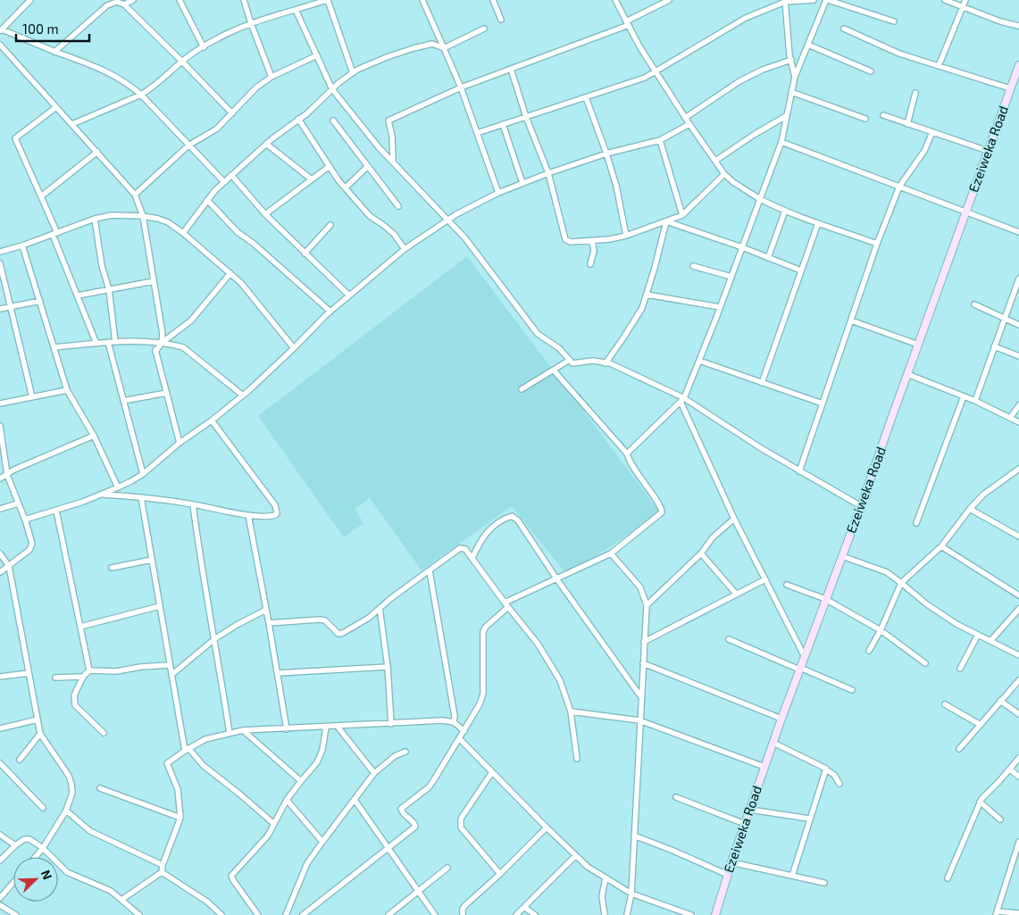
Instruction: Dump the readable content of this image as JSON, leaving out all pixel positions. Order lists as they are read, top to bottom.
{
  "streets": {
    "main road": ["Ezeiweka Road"]
  },
  "scale_bar": "100 m",
  "north": "top right"
}
